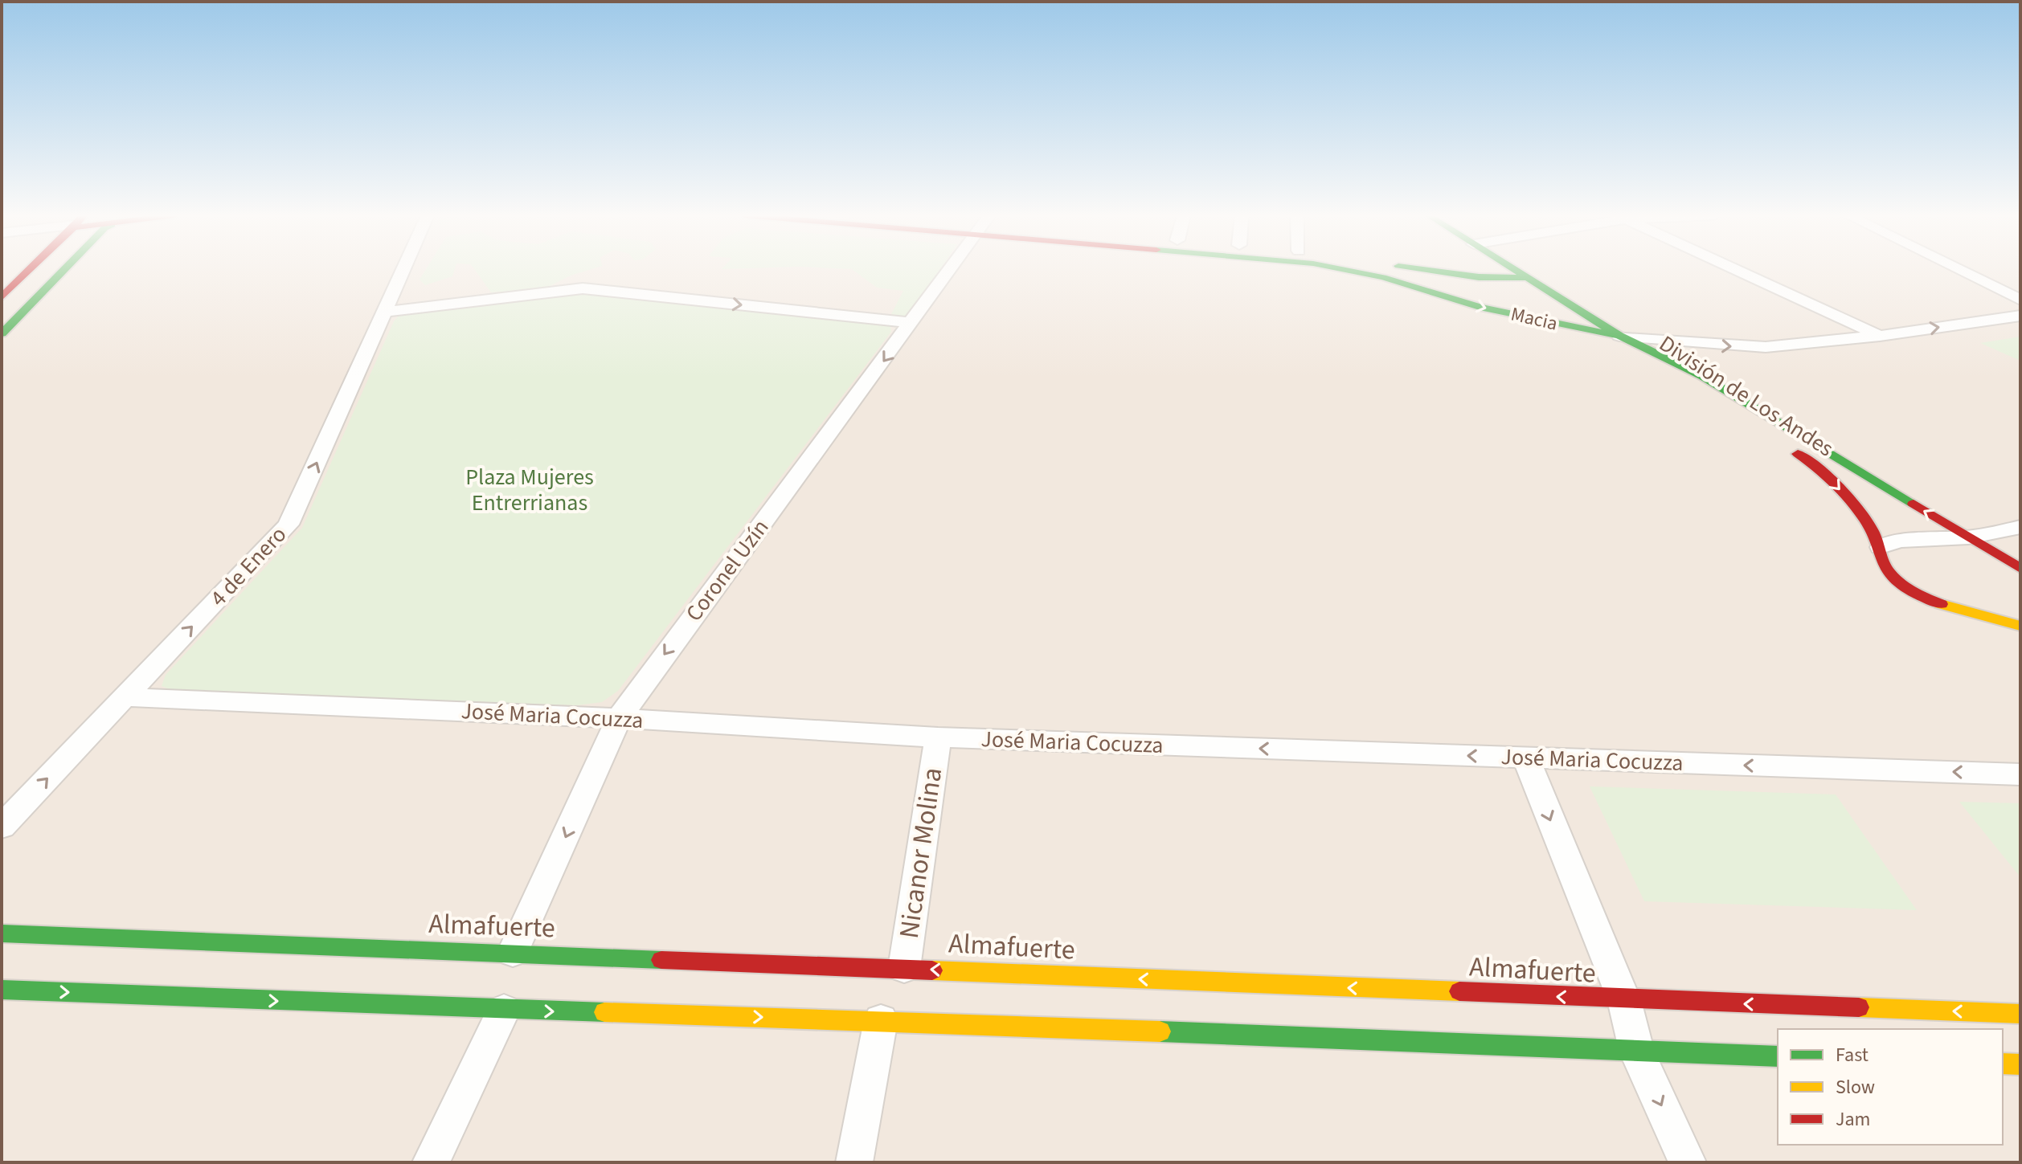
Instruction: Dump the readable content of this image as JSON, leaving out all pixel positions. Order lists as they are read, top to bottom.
{
  "streets": {
    "street": [
      "Macia",
      "División de Los Andes",
      "4 de Enero",
      "Coronel Uzín",
      "José Maria Cocuzza",
      "Nicanor Molina",
      "Almafuerte"
    ]
  },
  "crossings": [
    ["Macia", "División de Los Andes"],
    ["4 de Enero", "José Maria Cocuzza"],
    ["Coronel Uzín", "José Maria Cocuzza"],
    ["Coronel Uzín", "Almafuerte"],
    ["José Maria Cocuzza", "Nicanor Molina"],
    ["Nicanor Molina", "Almafuerte"]
  ],
  "one_way": ["4 de Enero", "Coronel Uzín", "José Maria Cocuzza"],
  "parks": ["Plaza Mujeres Entrerrianas"],
  "legend": ["Fast", "Slow", "Jam"]
}
